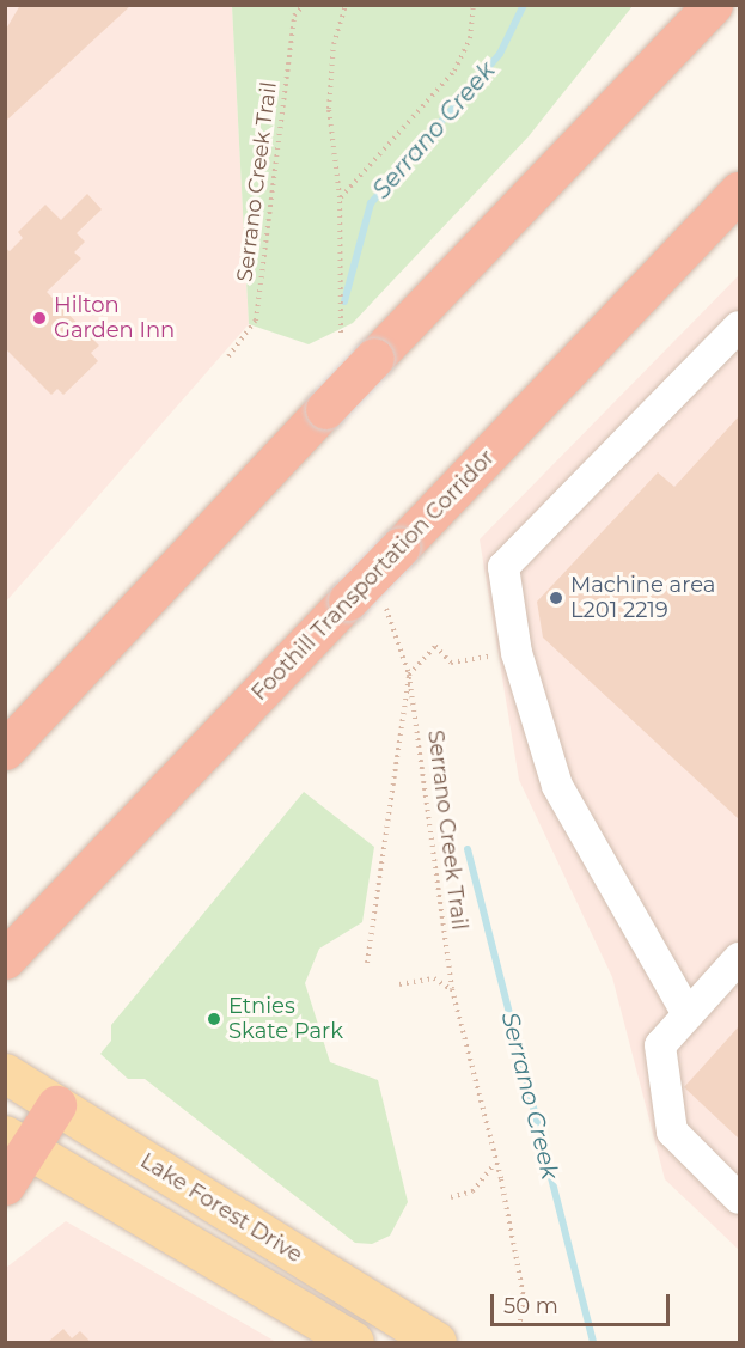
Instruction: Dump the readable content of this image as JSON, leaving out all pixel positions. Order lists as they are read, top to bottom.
{
  "streets": {
    "highway": ["Foothill Transportation Corridor"],
    "main road": ["Lake Forest Drive"],
    "path": ["Serrano Creek Trail"]
  },
  "water": ["Serrano Creek"],
  "places": ["Hilton Garden Inn", "Machine area L201 2219", "Etnies Skate Park"],
  "scale_bar": "50 m"
}
